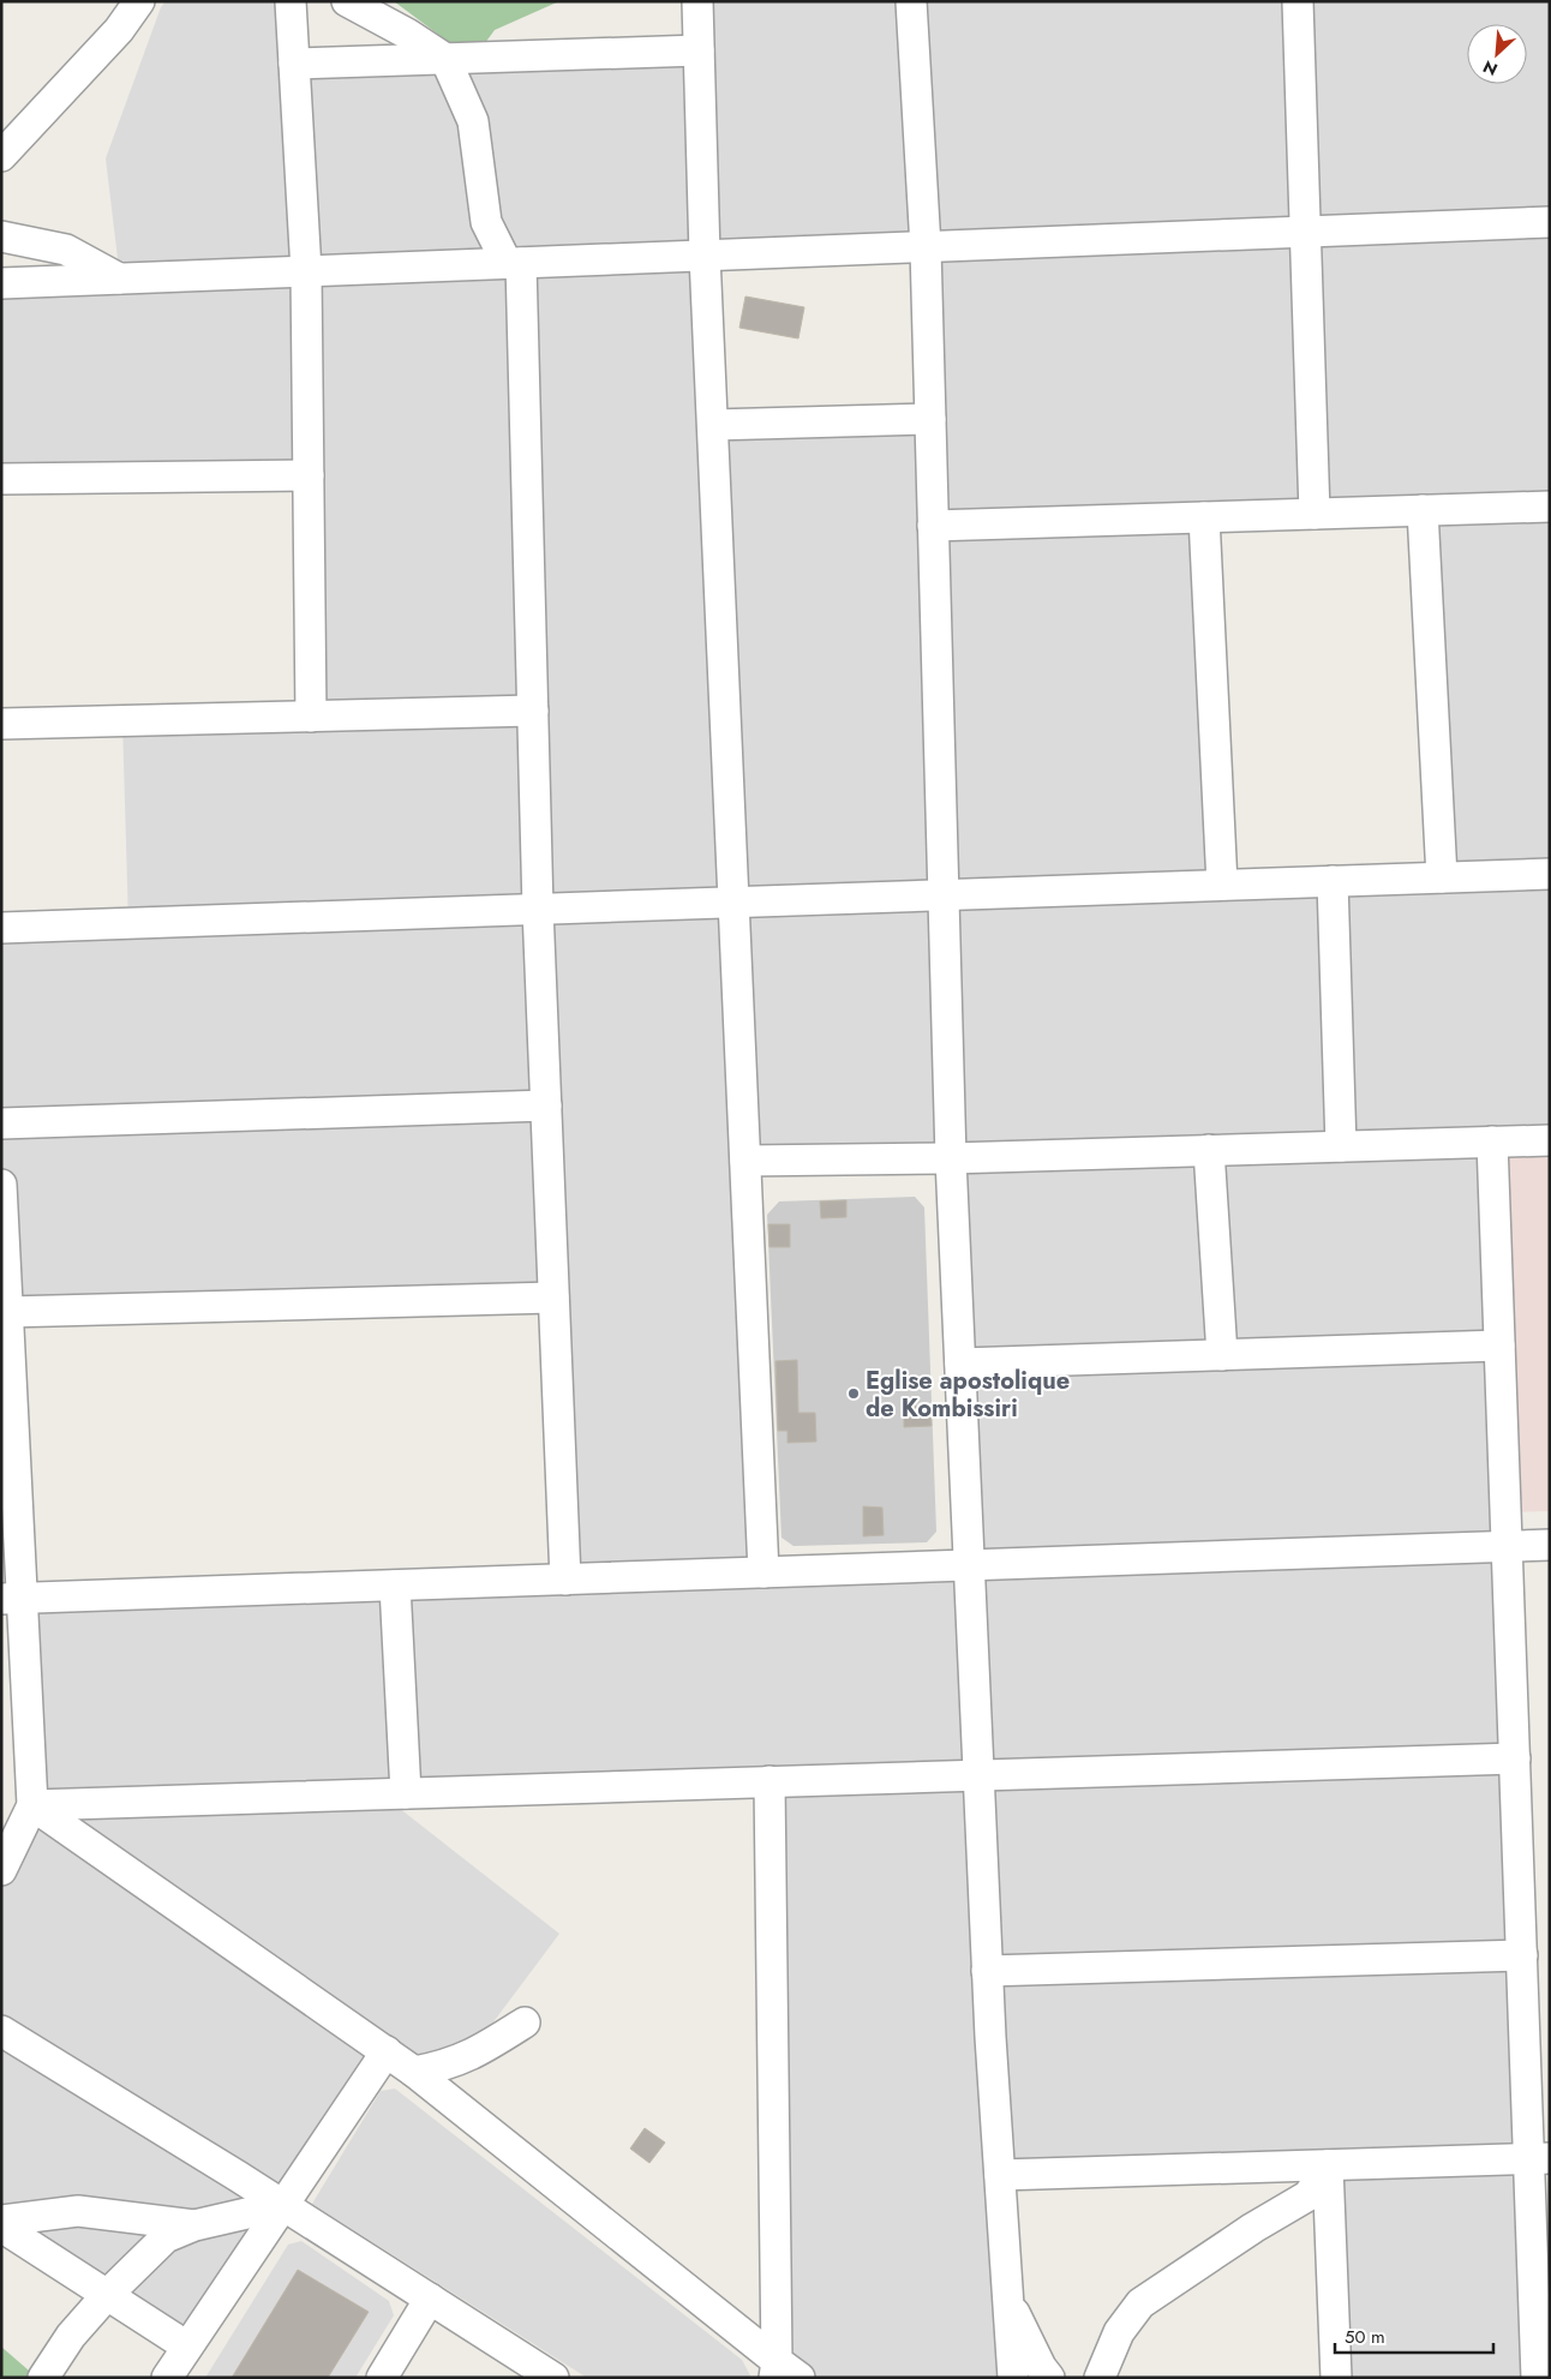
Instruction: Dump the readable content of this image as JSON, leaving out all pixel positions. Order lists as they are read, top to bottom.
{
  "places": ["Eglise apostolique de Kombissiri"],
  "scale_bar": "50 m",
  "north": "bottom left"
}
